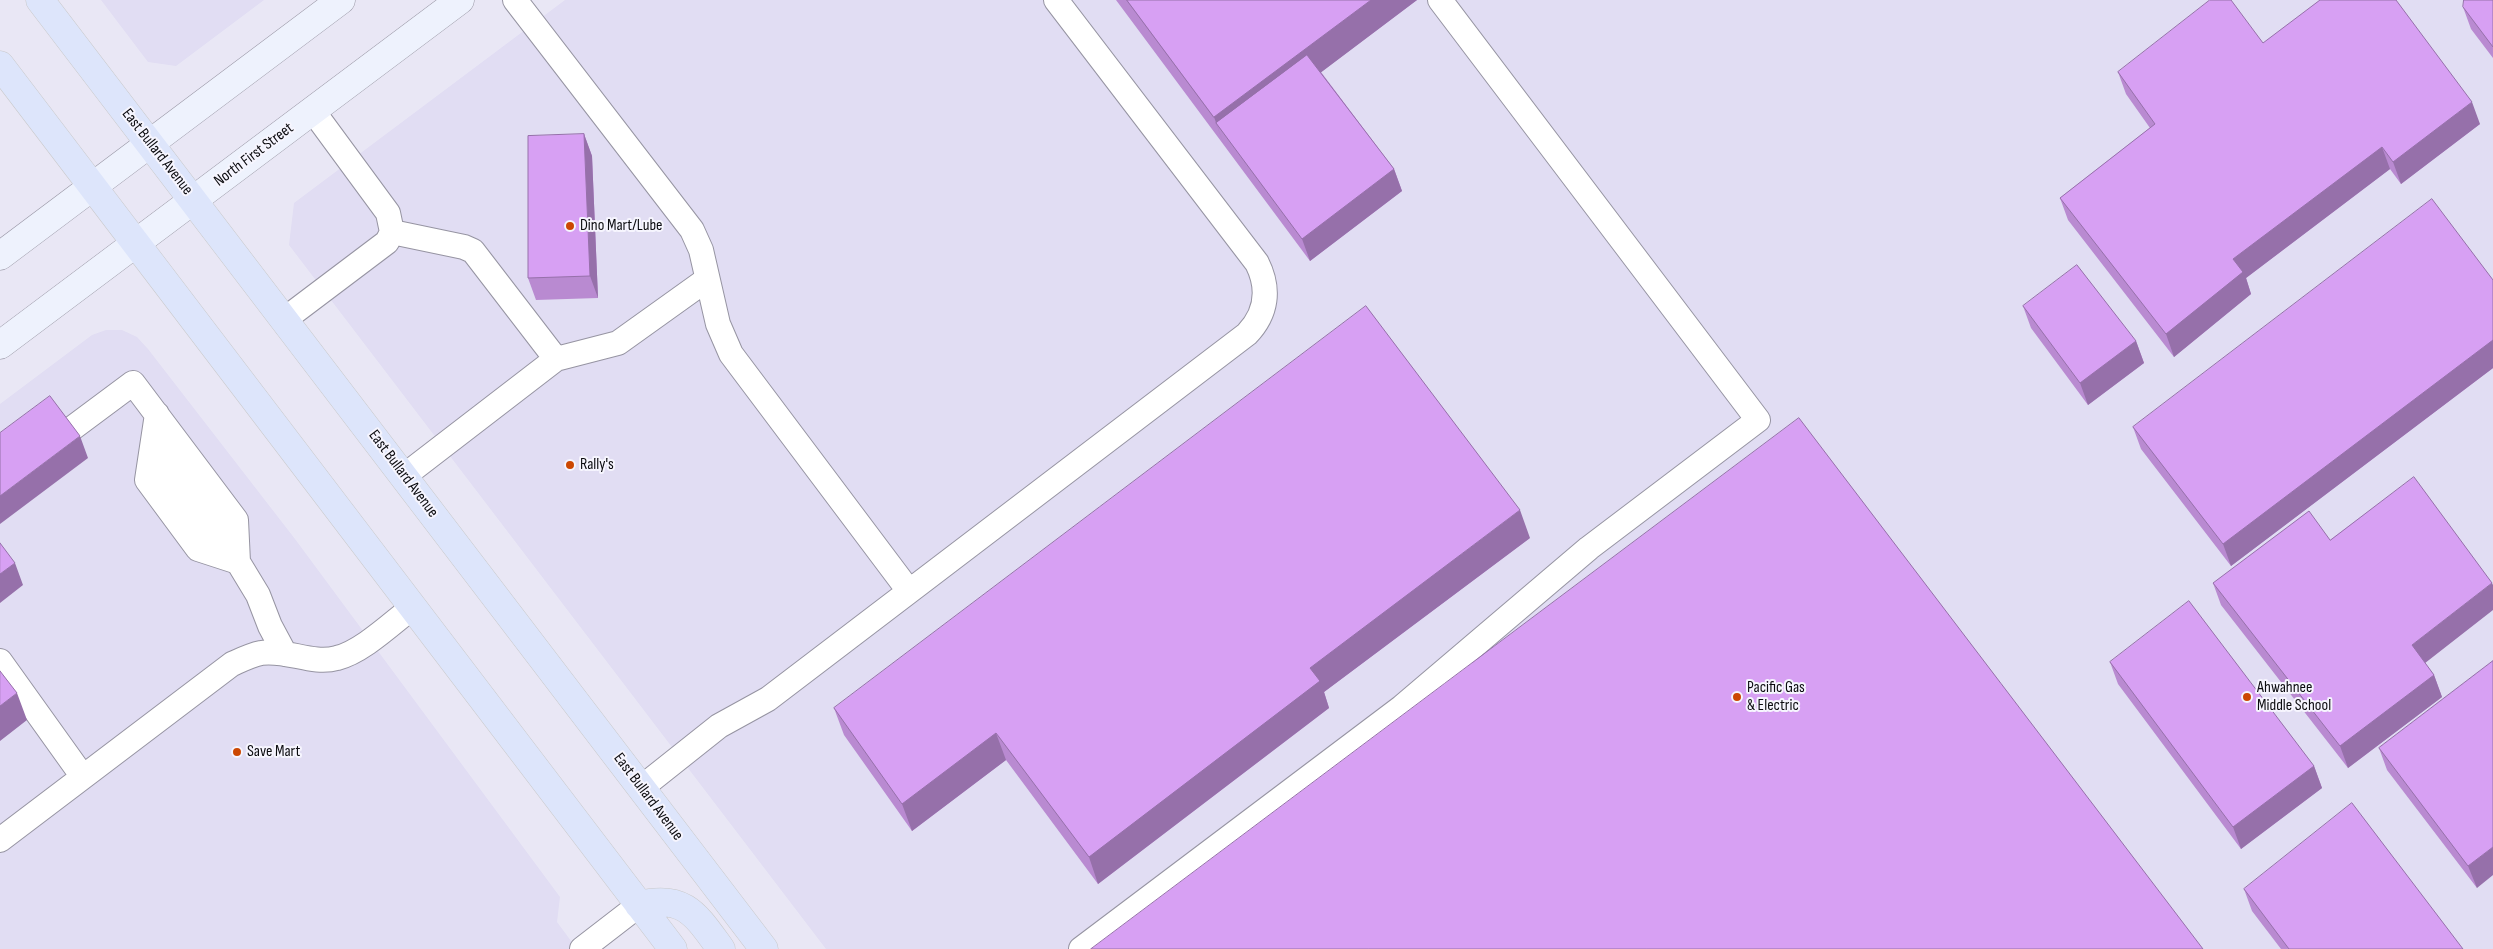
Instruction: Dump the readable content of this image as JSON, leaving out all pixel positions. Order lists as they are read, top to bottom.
{
  "streets": {
    "main road": ["East Bullard Avenue", "North First Street"]
  },
  "crossings": [
    ["East Bullard Avenue", "North First Street"]
  ],
  "places": [
    "Dino Mart/Lube",
    "Rally's",
    "Pacific Gas & Electric",
    "Ahwahnee Middle School",
    "Save Mart"
  ]
}
